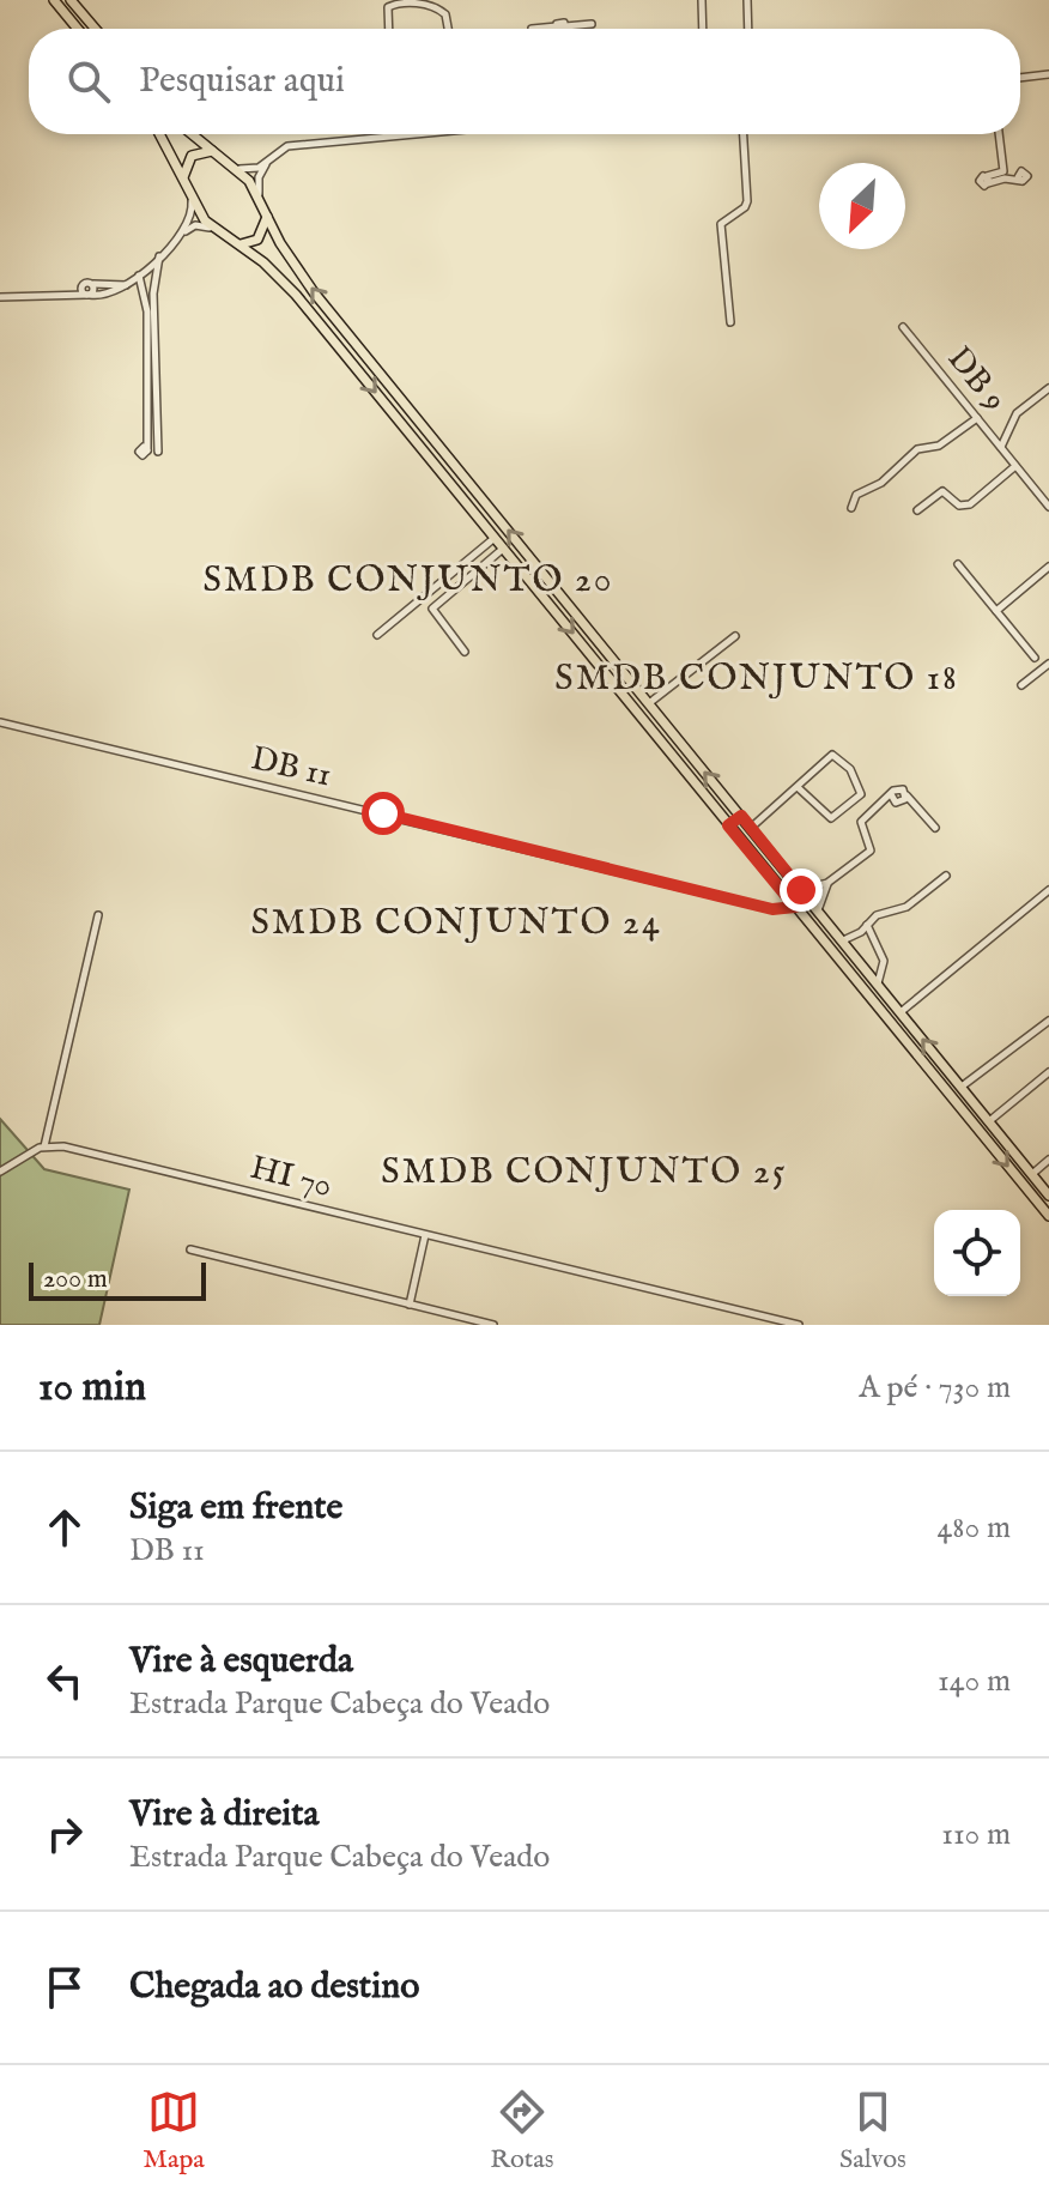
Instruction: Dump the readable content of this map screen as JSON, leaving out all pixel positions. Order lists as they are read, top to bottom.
{
  "streets": {
    "street": ["DB 9", "DB 11", "HI 70"]
  },
  "districts": [
    "SMDB CONJUNTO 20",
    "SMDB CONJUNTO 18",
    "SMDB CONJUNTO 24",
    "SMDB CONJUNTO 25"
  ],
  "scale_bar": "200 m",
  "north": "bottom left",
  "page": {
    "search": "Pesquisar aqui",
    "scale": "200 m",
    "heading": ["10 min", "A pé · 730 m"],
    "list": [
      ["Siga em frente", "DB 11", "480 m"],
      ["Vire à esquerda", "Estrada Parque Cabeça do Veado", "140 m"],
      ["Vire à direita", "Estrada Parque Cabeça do Veado", "110 m"],
      "Chegada ao destino"
    ],
    "nav": ["Mapa", "Rotas", "Salvos"]
  }
}
